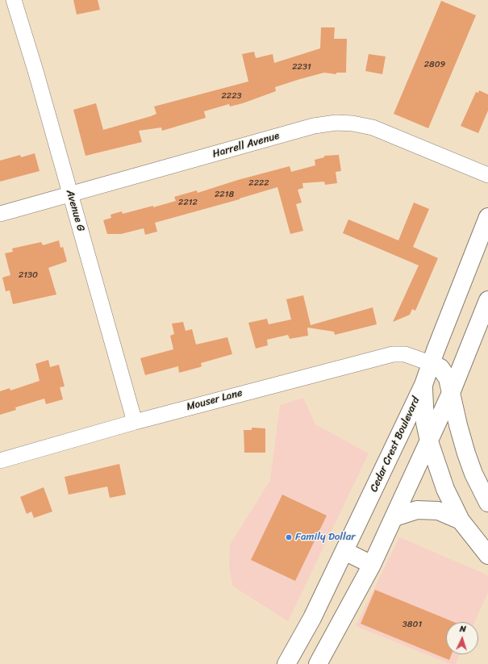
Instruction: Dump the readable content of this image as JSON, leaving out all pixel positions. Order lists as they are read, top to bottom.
{
  "streets": {
    "main road": ["Cedar Crest Boulevard"],
    "street": ["Harrell Avenue", "Avenue G", "Mouser Lane"]
  },
  "crossings": [
    ["Harrell Avenue", "Avenue G"],
    ["Avenue G", "Mouser Lane"],
    ["Mouser Lane", "Cedar Crest Boulevard"]
  ],
  "places": ["Family Dollar"],
  "house_numbers": [
    "2809",
    "2231",
    "2223",
    "2222",
    "2218",
    "2212",
    "2130",
    "3801"
  ],
  "north": "top"
}
